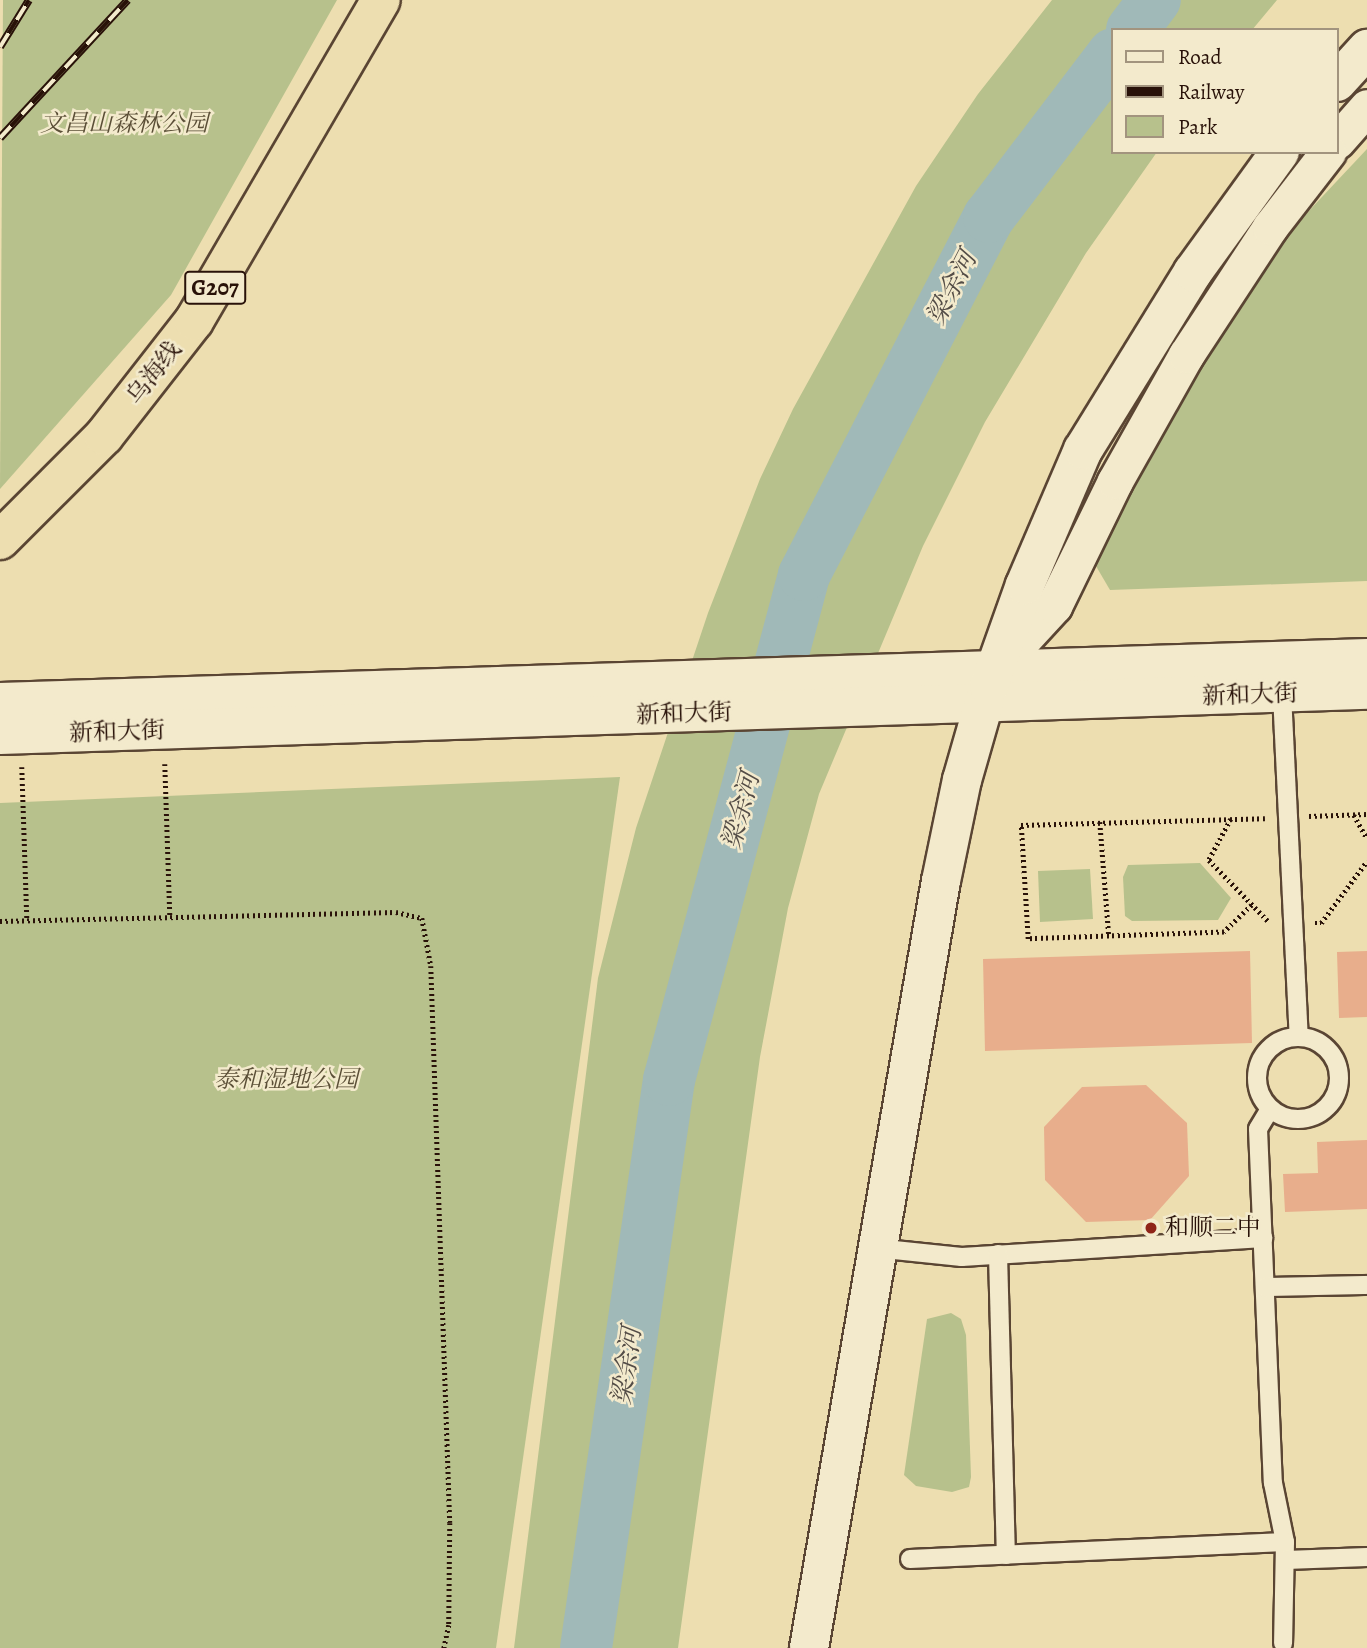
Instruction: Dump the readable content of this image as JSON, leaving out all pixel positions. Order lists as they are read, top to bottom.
{
  "streets": {
    "highway": ["G207", "乌海线"],
    "main road": ["新和大街"]
  },
  "water": ["梁余河"],
  "parks": ["文昌山森林公园", "泰和湿地公园"],
  "places": ["和顺二中"],
  "legend": ["Road", "Railway", "Park"]
}
